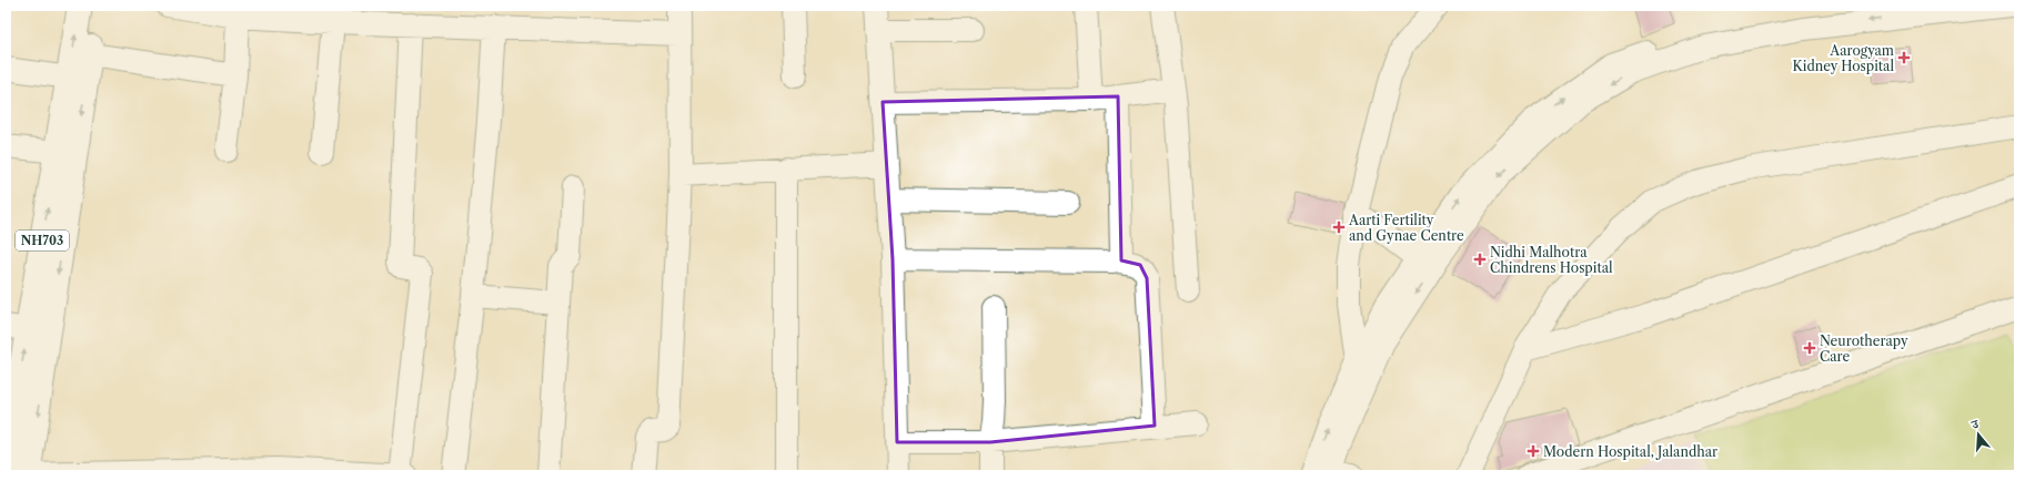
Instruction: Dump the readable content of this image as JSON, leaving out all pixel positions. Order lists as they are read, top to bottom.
{
  "streets": {
    "highway": ["NH703"]
  },
  "places": {
    "health": [
      "Aarogyam Kidney Hospital",
      "Aarti Fertility and Gynae Centre",
      "Nidhi Malhotra Chindrens Hospital",
      "Neurotherapy Care",
      "Modern Hospital, Jalandhar"
    ]
  },
  "north": "top"
}
